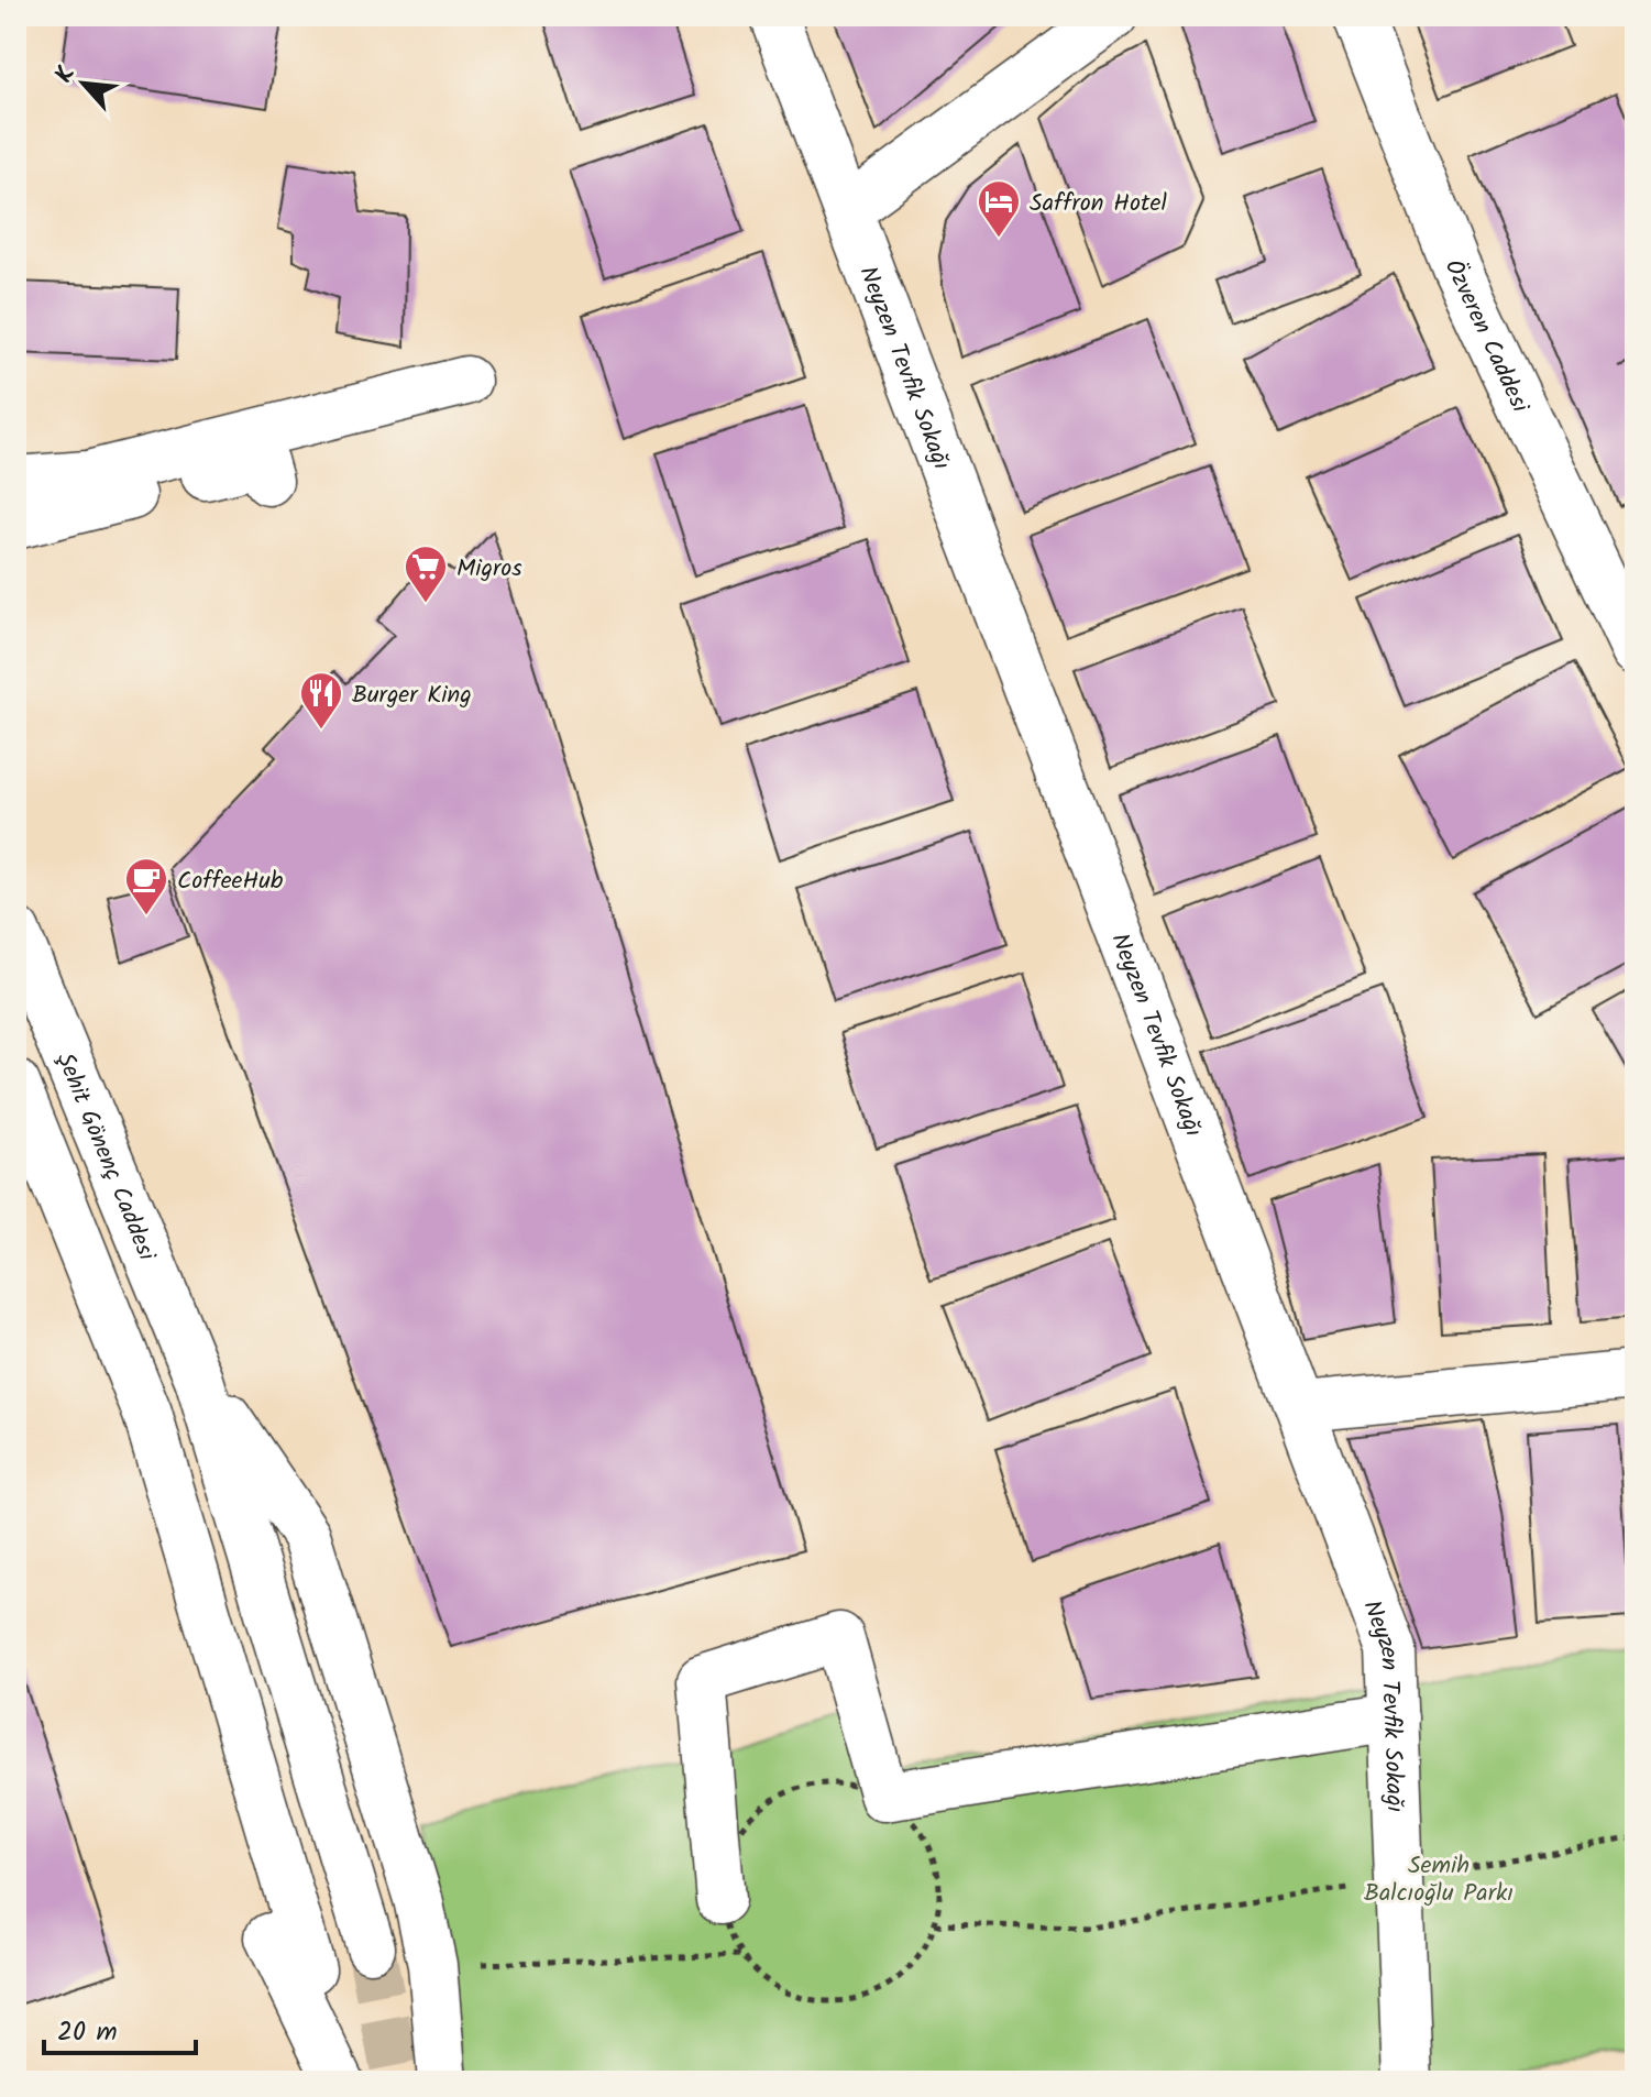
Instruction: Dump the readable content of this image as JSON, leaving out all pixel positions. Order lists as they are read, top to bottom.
{
  "streets": {
    "street": ["Özveren Caddesi", "Neyzen Tevfik Sokağı", "Şehit Gönenç Caddesi"]
  },
  "parks": ["Semih Balcıoğlu Parkı"],
  "places": {
    "hotel": ["Saffron Hotel"],
    "supermarket": ["Migros"],
    "restaurant": ["Burger King"],
    "cafe": ["CoffeeHub"]
  },
  "scale_bar": "20 m",
  "north": "top left"
}
